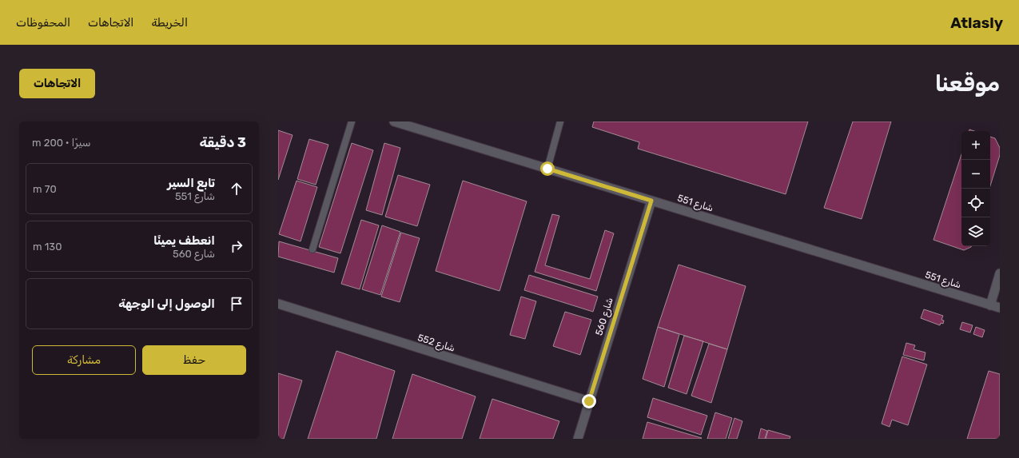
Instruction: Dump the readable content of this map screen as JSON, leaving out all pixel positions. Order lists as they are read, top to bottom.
{
  "streets": {
    "street": ["شارع 551", "شارع 560", "شارع 552"]
  },
  "crossings": [
    ["شارع 551", "شارع 560"],
    ["شارع 560", "شارع 552"]
  ],
  "page": {
    "header": "Atlasly",
    "nav": ["الخريطة", "الاتجاهات", "المحفوظات"],
    "buttons": [
      "الاتجاهات",
      ["حفظ", "مشاركة"]
    ],
    "title": "موقعنا",
    "heading": ["3 دقيقة", "سيرًا · 200 m"],
    "map_buttons": ["+", "−"],
    "list": [
      ["تابع السير", "شارع 551", "70 m"],
      ["انعطف يمينًا", "شارع 560", "130 m"],
      "الوصول إلى الوجهة"
    ]
  }
}
